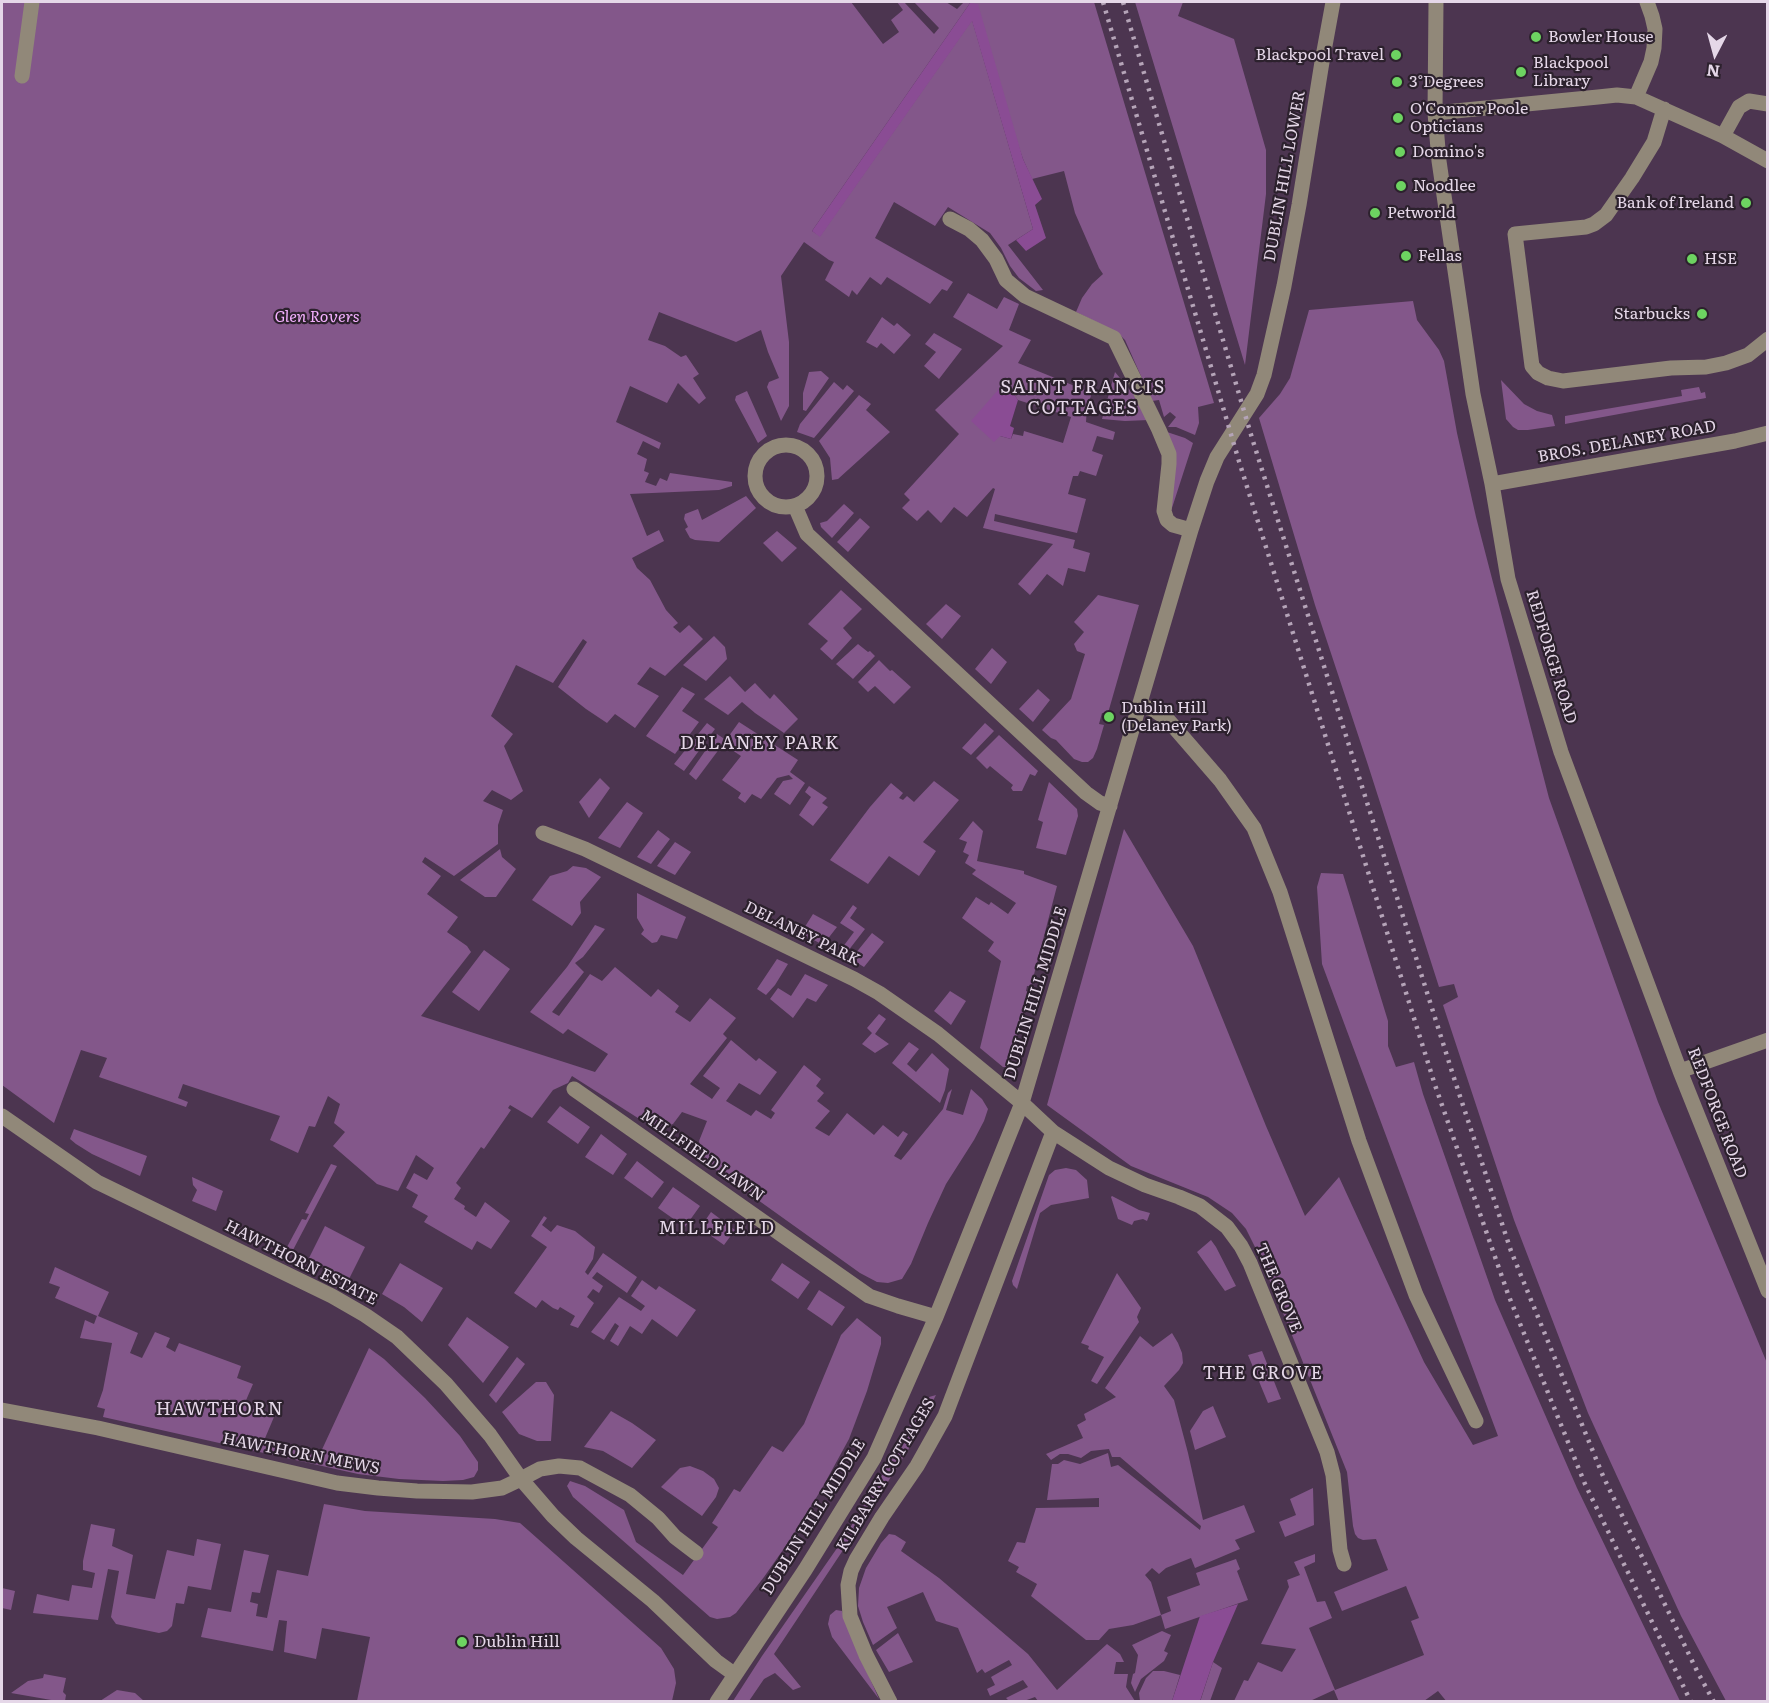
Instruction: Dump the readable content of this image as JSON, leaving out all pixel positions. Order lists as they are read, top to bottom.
{
  "streets": {
    "street": [
      "DUBLIN HILL LOWER",
      "BROS. DELANEY ROAD",
      "REDFORGE ROAD",
      "DELANEY PARK",
      "DUBLIN HILL MIDDLE",
      "MILLFIELD LAWN",
      "HAWTHORN ESTATE",
      "THE GROVE",
      "HAWTHORN MEWS",
      "KILBARRY COTTAGES"
    ]
  },
  "crossings": [
    ["DUBLIN HILL LOWER", "DUBLIN HILL MIDDLE"],
    ["BROS. DELANEY ROAD", "REDFORGE ROAD"],
    ["DELANEY PARK", "DUBLIN HILL MIDDLE"],
    ["DELANEY PARK", "THE GROVE"],
    ["DUBLIN HILL MIDDLE", "MILLFIELD LAWN"],
    ["DUBLIN HILL MIDDLE", "THE GROVE"],
    ["HAWTHORN ESTATE", "HAWTHORN MEWS"],
    ["THE GROVE", "KILBARRY COTTAGES"]
  ],
  "districts": [
    "SAINT FRANCIS COTTAGES",
    "DELANEY PARK",
    "MILLFIELD",
    "THE GROVE",
    "HAWTHORN"
  ],
  "parks": ["Glen Rovers"],
  "places": [
    "Bowler House",
    "Blackpool Travel",
    "Blackpool Library",
    "3°Degrees",
    "O'Connor Poole Opticians",
    "Domino's",
    "Noodlee",
    "Bank of Ireland",
    "Petworld",
    "Fellas",
    "HSE",
    "Starbucks",
    "Dublin Hill (Delaney Park)",
    "Dublin Hill"
  ],
  "north": "bottom"
}
